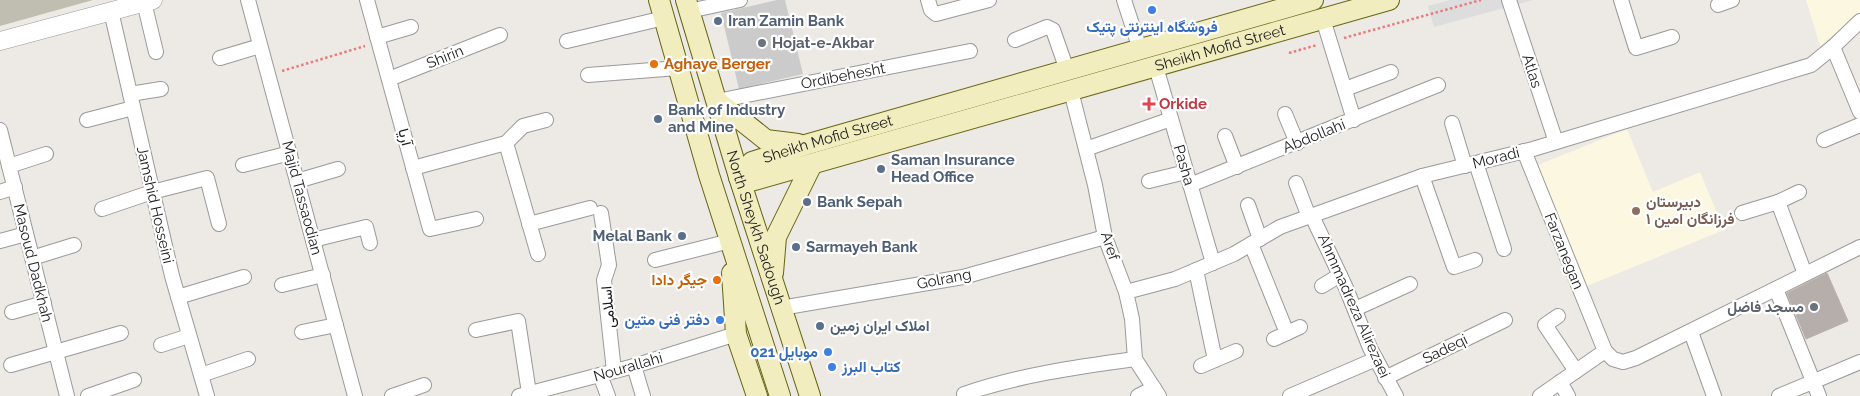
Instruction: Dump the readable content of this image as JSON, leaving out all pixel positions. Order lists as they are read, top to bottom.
{
  "streets": {
    "main road": ["Sheikh Mofid Street", "North Sheykh Sadough"],
    "street": [
      "Shirin",
      "Atlas",
      "Ordibehesht",
      "Abdollahi",
      "آریا",
      "Moradi",
      "Pasha",
      "Majid Tassaodian",
      "Jamshid Hosseini",
      "Aref",
      "Farzanegan",
      "Masoud Dadkhah",
      "Golrang",
      "Ahmmadreza Alirezaei",
      "اسلامی",
      "Sadeqi",
      "Nourallahi"
    ]
  },
  "crossings": [
    ["Sheikh Mofid Street", "Pasha"],
    ["Sheikh Mofid Street", "North Sheykh Sadough"],
    ["Sheikh Mofid Street", "Aref"],
    ["Shirin", "آریا"],
    ["Atlas", "Moradi"],
    ["Ordibehesht", "North Sheykh Sadough"],
    ["Abdollahi", "Pasha"],
    ["Moradi", "Pasha"],
    ["Moradi", "Aref"],
    ["Moradi", "Farzanegan"],
    ["Moradi", "Ahmmadreza Alirezaei"],
    ["North Sheykh Sadough", "Golrang"],
    ["Aref", "Golrang"],
    ["Ahmmadreza Alirezaei", "Sadeqi"],
    ["اسلامی", "Nourallahi"]
  ],
  "places": {
    "other": [
      "فروشگاه اینترنتی پتیک",
      "Iran Zamin Bank",
      "Hojat-e-Akbar",
      "Aghaye Berger",
      "Bank of Industry and Mine",
      "Saman Insurance Head Office",
      "Bank Sepah",
      "دبیرستان فرزانگان امین ۱",
      "Melal Bank",
      "Sarmayeh Bank",
      "جیگر دادا",
      "مسجد فاضل",
      "دفتر فنی متین",
      "املاک ایران زمین",
      "موبایل 021",
      "کتاب البرز"
    ],
    "health": ["Orkide"]
  }
}
